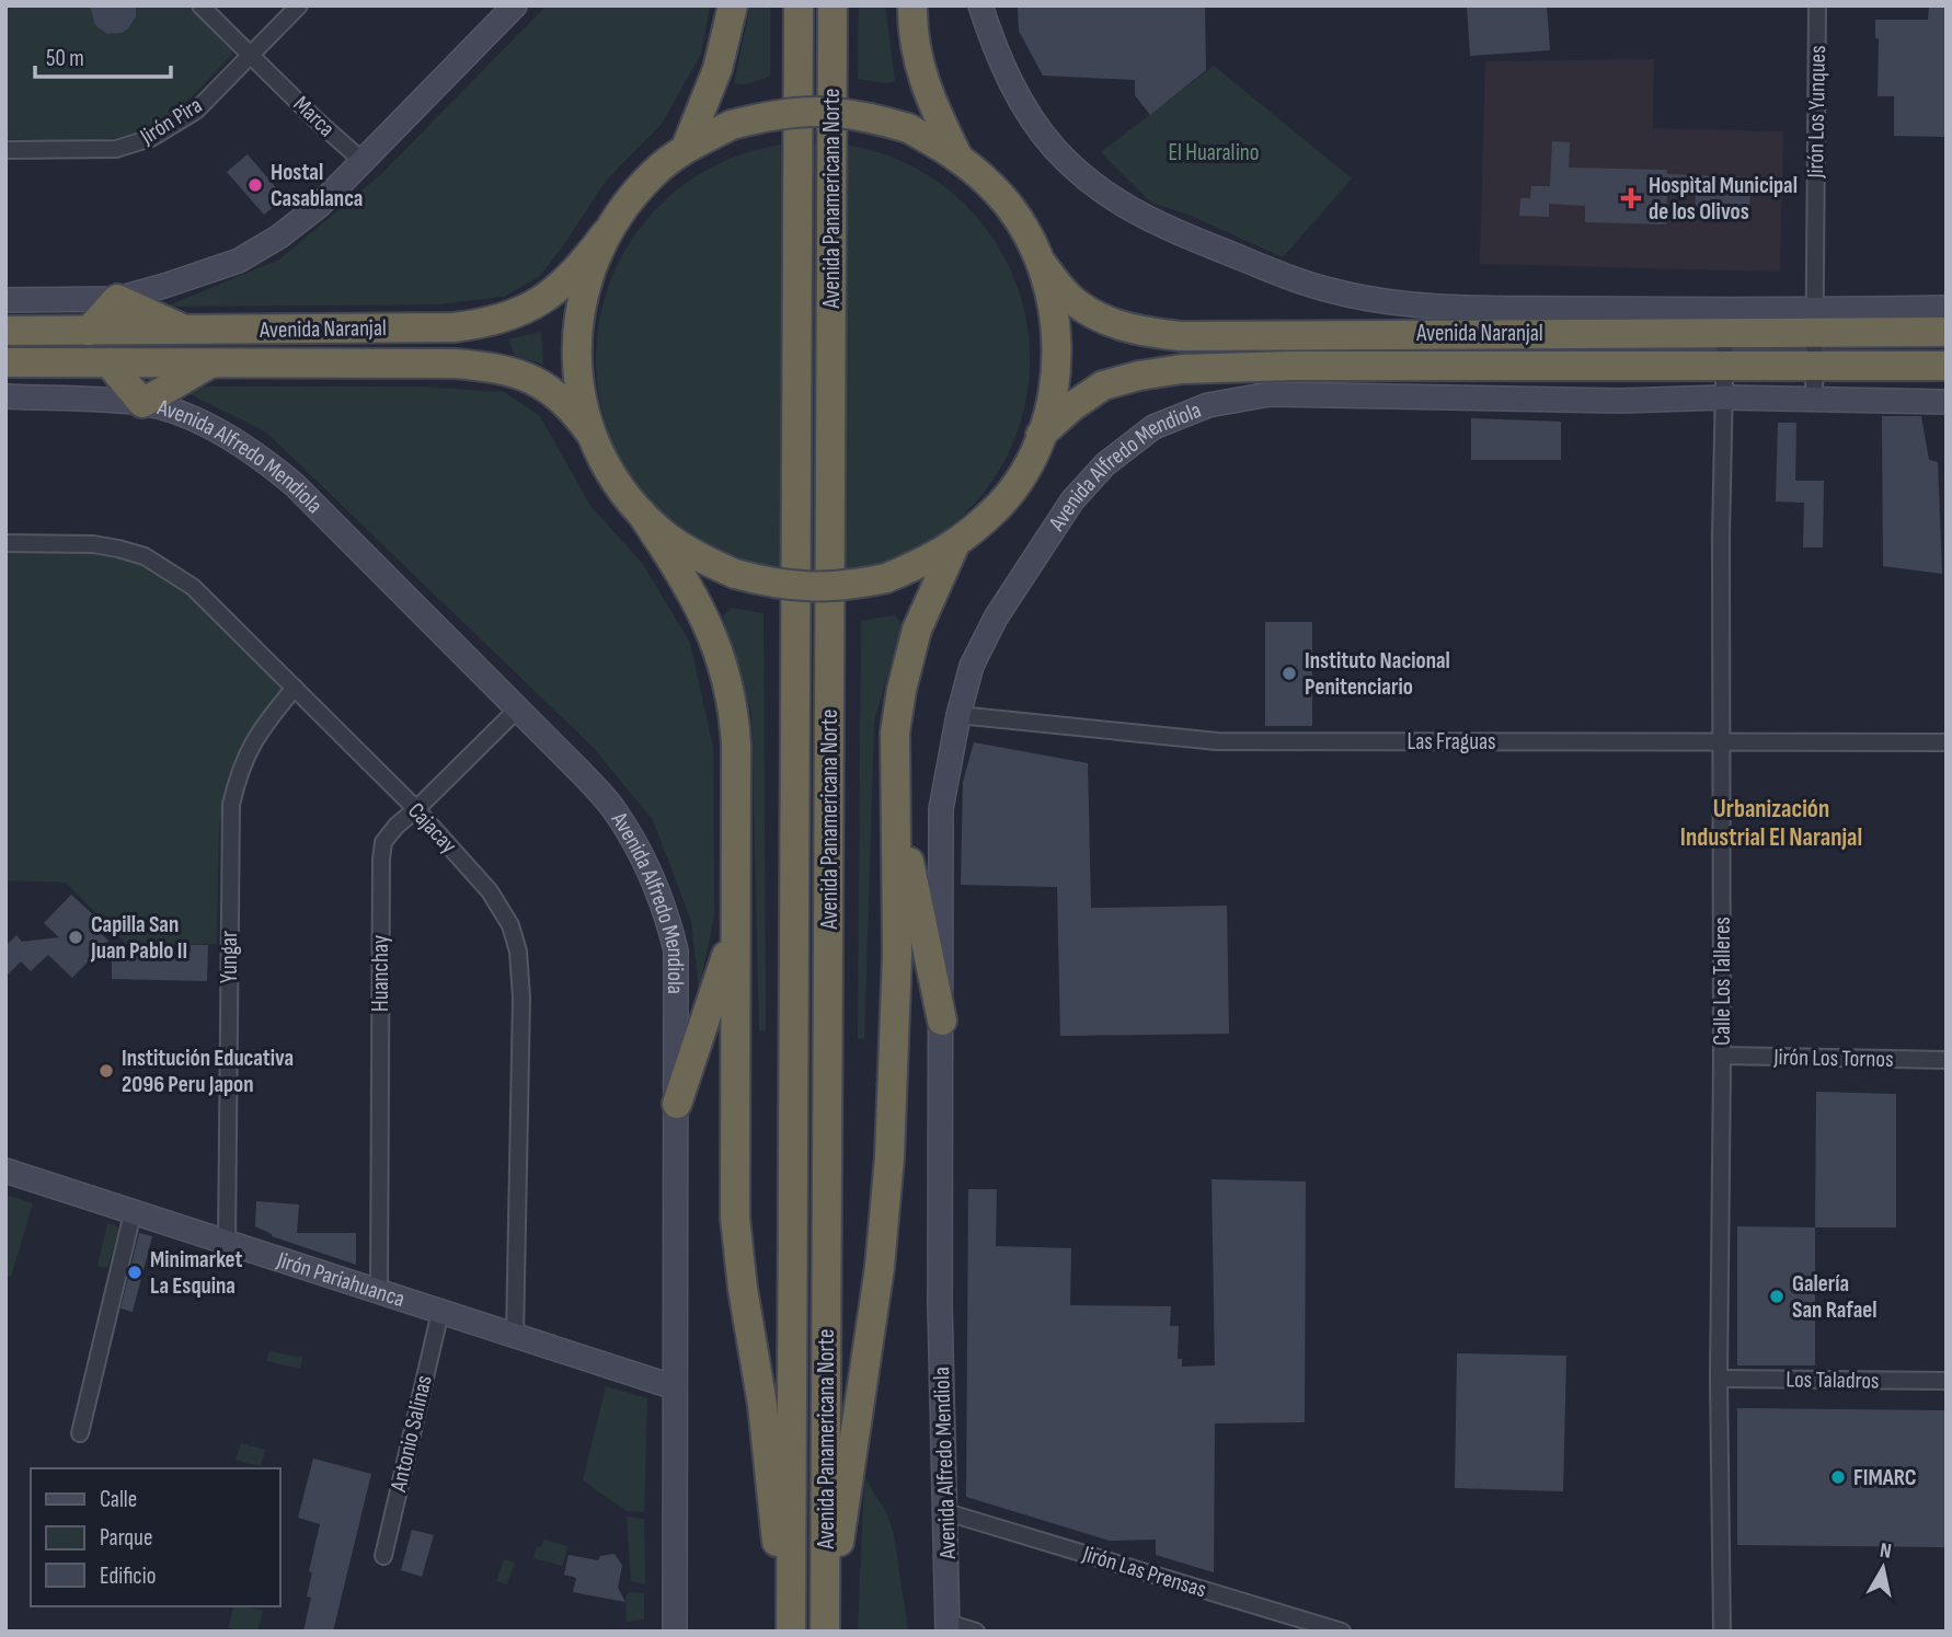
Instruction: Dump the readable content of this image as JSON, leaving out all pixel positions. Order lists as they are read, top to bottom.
{
  "streets": {
    "highway": ["Avenida Panamericana Norte", "Avenida Naranjal"],
    "main road": ["Avenida Alfredo Mendiola", "Jirón Pariahuanca"],
    "street": [
      "Jirón Los Yunques",
      "Marca",
      "Jirón Pira",
      "Las Fraguas",
      "Cajacay",
      "Yungar",
      "Huanchay",
      "Calle Los Talleres",
      "Jirón Los Tornos",
      "Los Taladros",
      "Antonio Salinas",
      "Jirón Las Prensas"
    ]
  },
  "crossings": [
    ["Jirón Los Yunques", "Avenida Naranjal"],
    ["Marca", "Jirón Pira"],
    ["Avenida Naranjal", "Calle Los Talleres"],
    ["Avenida Alfredo Mendiola", "Las Fraguas"],
    ["Avenida Alfredo Mendiola", "Huanchay"],
    ["Avenida Alfredo Mendiola", "Calle Los Talleres"],
    ["Avenida Alfredo Mendiola", "Jirón Pariahuanca"],
    ["Avenida Alfredo Mendiola", "Jirón Las Prensas"],
    ["Las Fraguas", "Calle Los Talleres"],
    ["Cajacay", "Yungar"],
    ["Cajacay", "Huanchay"],
    ["Cajacay", "Jirón Pariahuanca"],
    ["Yungar", "Jirón Pariahuanca"],
    ["Huanchay", "Jirón Pariahuanca"],
    ["Calle Los Talleres", "Jirón Los Tornos"],
    ["Calle Los Talleres", "Los Taladros"],
    ["Jirón Pariahuanca", "Antonio Salinas"]
  ],
  "districts": ["Urbanización Industrial El Naranjal"],
  "parks": ["El Huaralino"],
  "places": {
    "other": [
      "Hostal Casablanca",
      "Instituto Nacional Penitenciario",
      "Capilla San Juan Pablo II",
      "Institución Educativa 2096 Peru Japon",
      "Minimarket La Esquina",
      "Galería San Rafael",
      "FIMARC"
    ],
    "health": ["Hospìtal Municipal de los Olivos"]
  },
  "legend": ["Calle", "Parque", "Edificio"],
  "scale_bar": "50 m",
  "north": "top"
}
